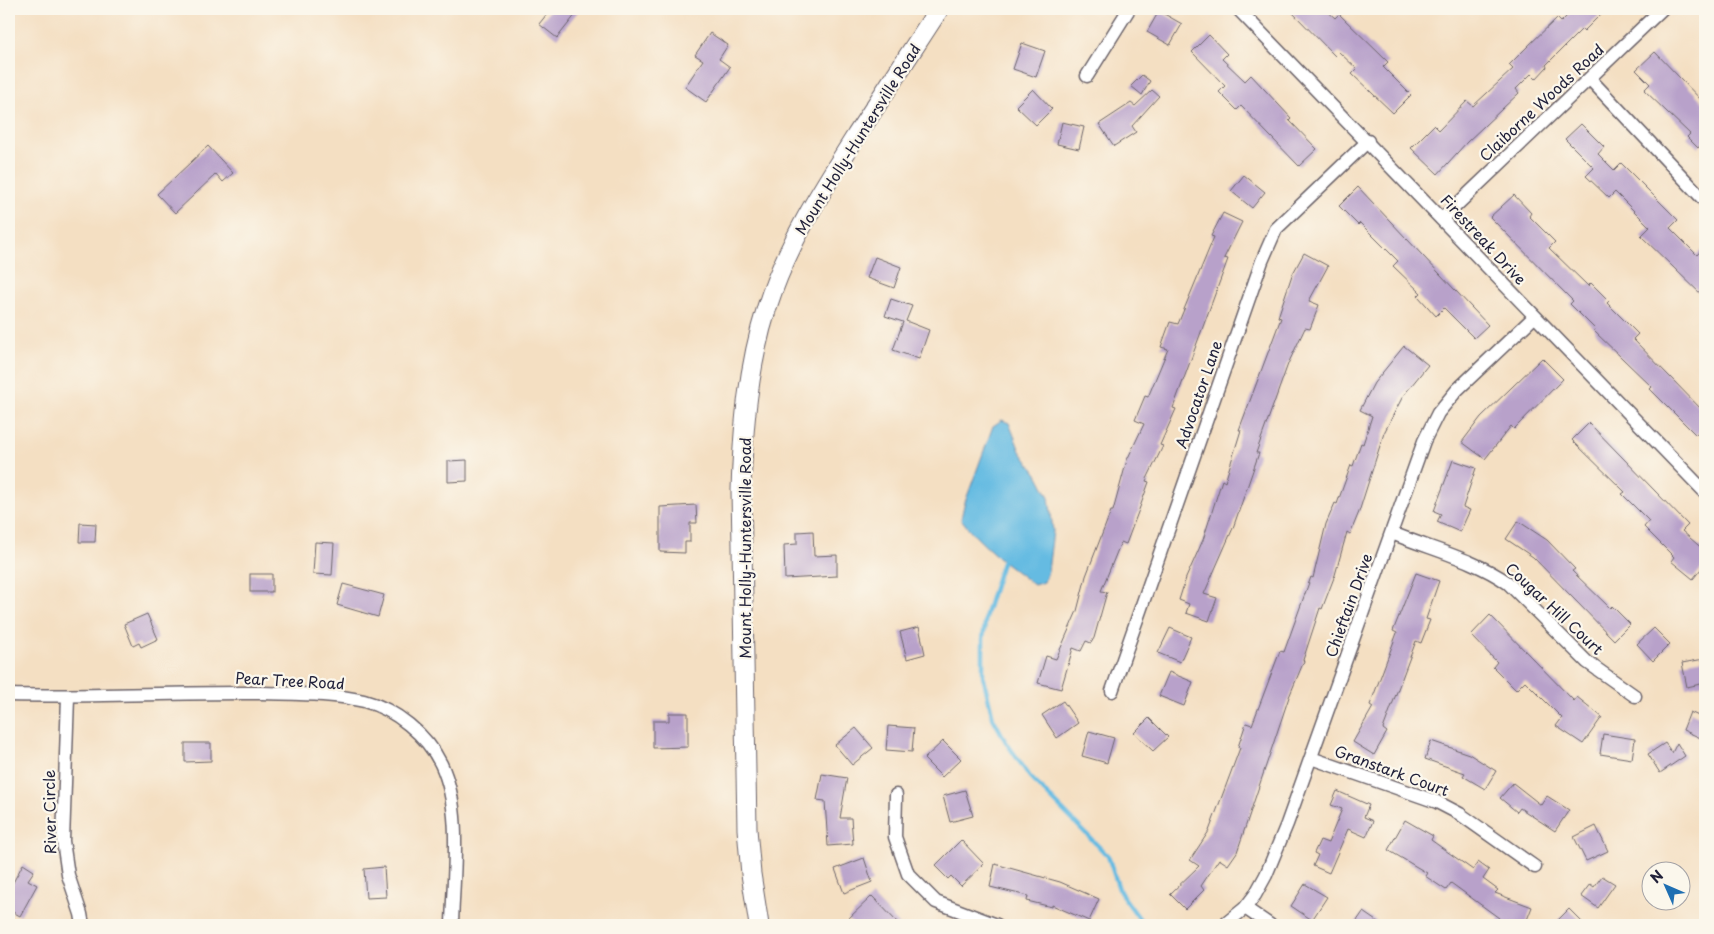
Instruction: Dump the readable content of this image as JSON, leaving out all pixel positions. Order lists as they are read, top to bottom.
{
  "streets": {
    "main road": ["Mount Holly-Huntersville Road"],
    "street": [
      "Claiborne Woods Road",
      "Firestreak Drive",
      "Advocator Lane",
      "Chieftain Drive",
      "Cougar Hill Court",
      "Pear Tree Road",
      "Granstark Court",
      "River Circle"
    ]
  },
  "crossings": [
    ["Claiborne Woods Road", "Firestreak Drive"],
    ["Firestreak Drive", "Advocator Lane"],
    ["Firestreak Drive", "Chieftain Drive"],
    ["Chieftain Drive", "Cougar Hill Court"],
    ["Chieftain Drive", "Granstark Court"],
    ["Pear Tree Road", "River Circle"]
  ],
  "north": "top left"
}
